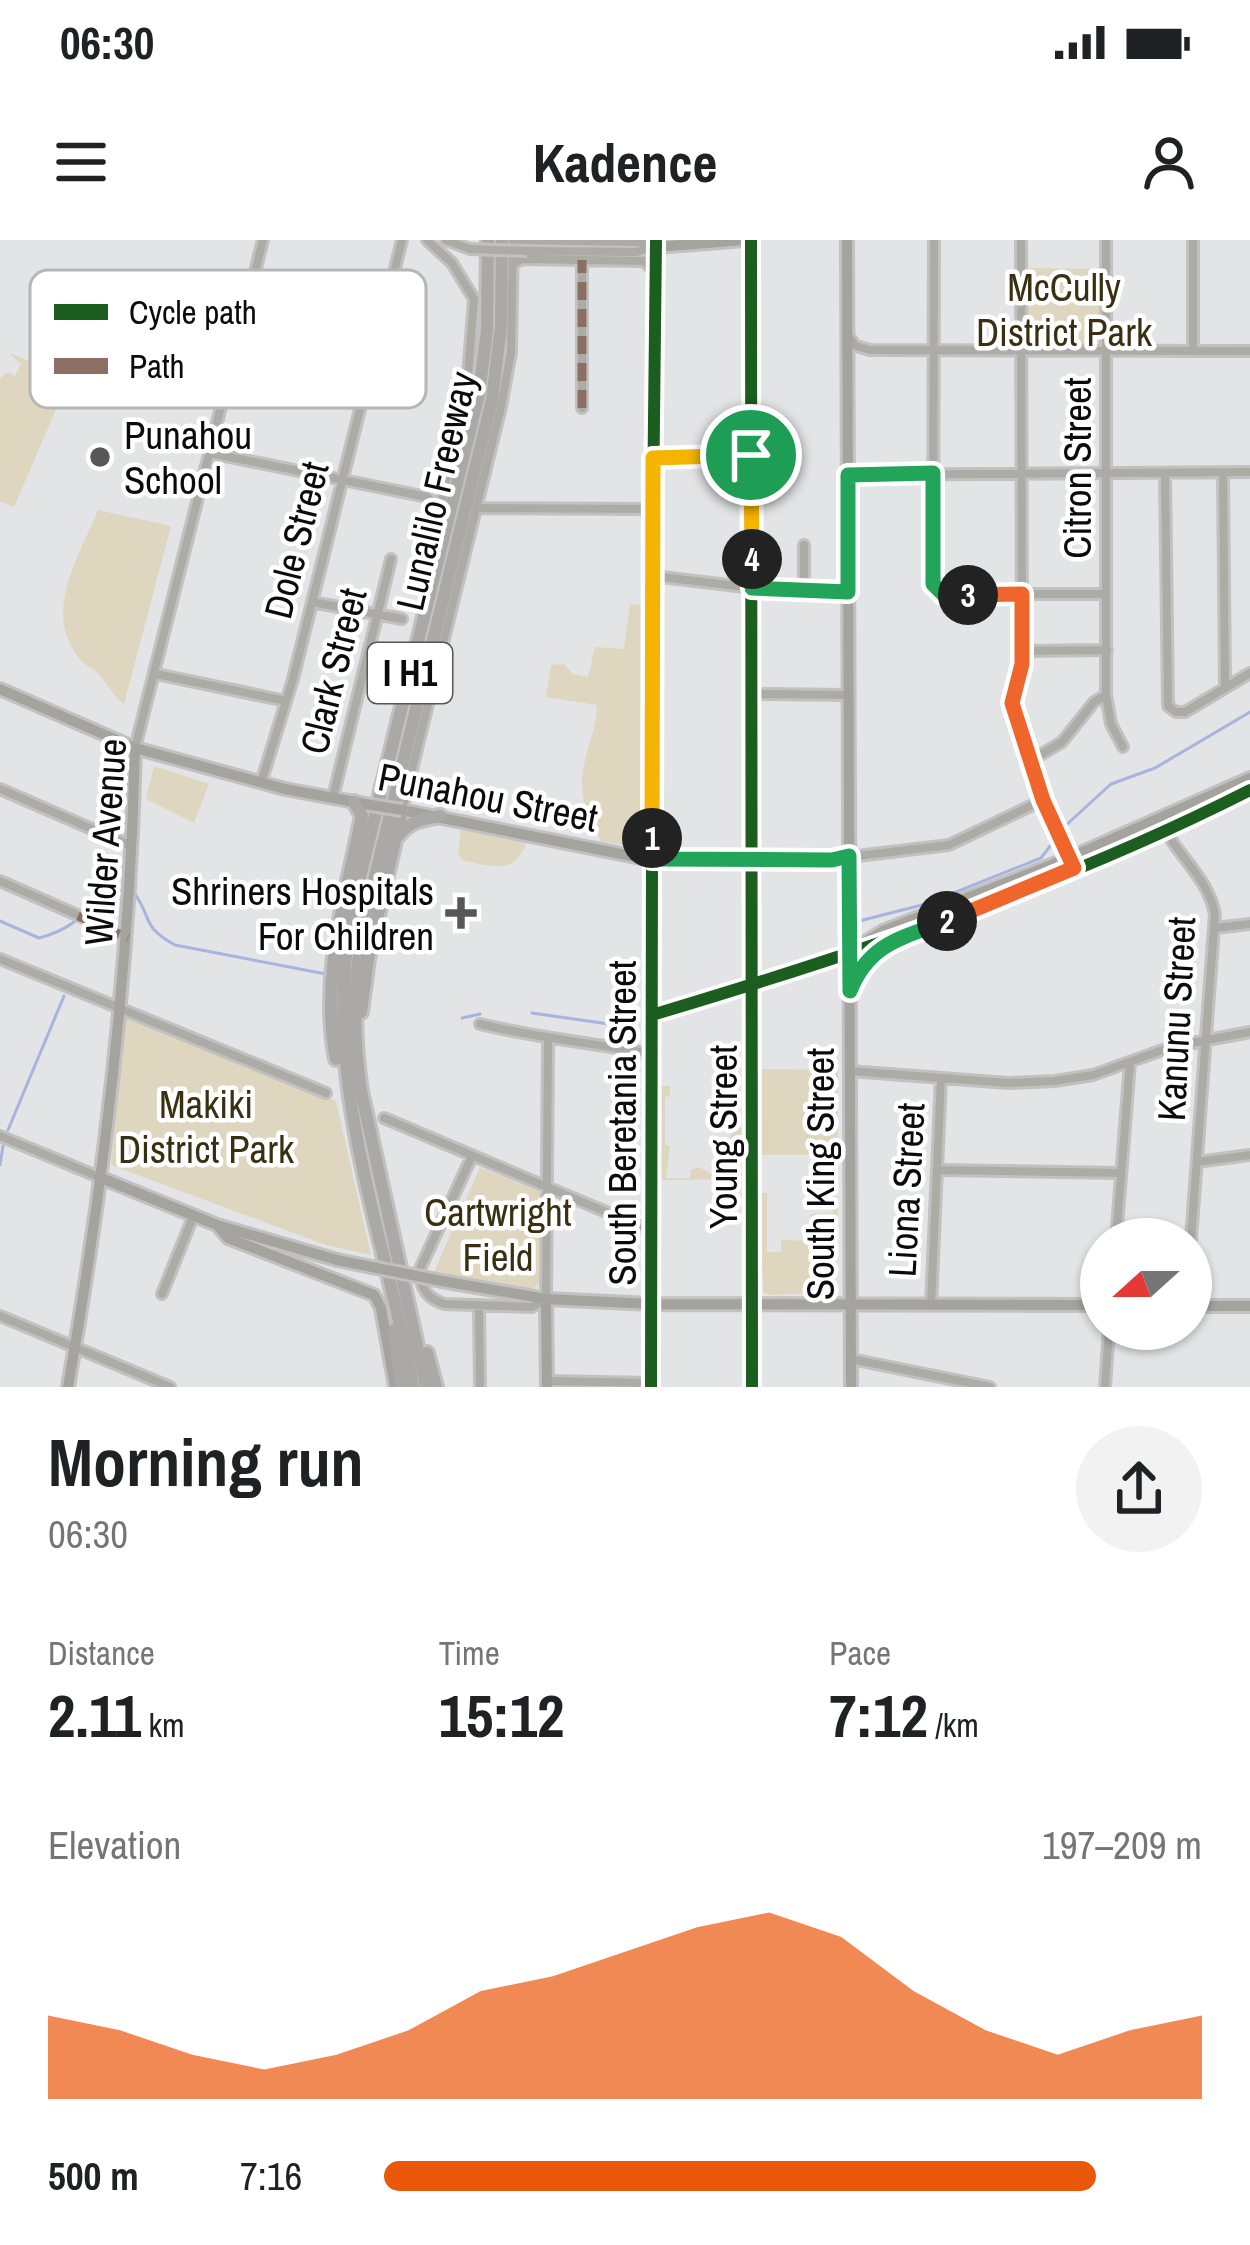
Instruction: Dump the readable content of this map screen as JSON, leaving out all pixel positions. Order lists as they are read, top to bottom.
{
  "streets": {
    "highway": ["Lunalilo Freeway", "I H1"],
    "main road": [
      "Punahou Street",
      "Wilder Avenue",
      "South Beretania Street",
      "South King Street"
    ],
    "street": [
      "Citron Street",
      "Dole Street",
      "Clark Street",
      "Kanunu Street",
      "Young Street",
      "Liona Street"
    ]
  },
  "crossings": [
    ["Dole Street", "Punahou Street"],
    ["Clark Street", "Punahou Street"],
    ["Punahou Street", "Wilder Avenue"],
    ["Punahou Street", "South Beretania Street"],
    ["Punahou Street", "Young Street"],
    ["Punahou Street", "South King Street"]
  ],
  "parks": ["McCully District Park", "Makiki District Park", "Cartwright Field"],
  "places": {
    "other": ["Punahou School"],
    "health": ["Shriners Hospitals For Children"]
  },
  "legend": ["Cycle path", "Path"],
  "north": "left",
  "page": {
    "status": "06:30",
    "header": "Kadence",
    "pins": [
      "4",
      "3",
      "1",
      "2"
    ],
    "heading": ["Morning run", "06:30"],
    "stats": [
      ["Distance", "2.11 km"],
      ["Time", "15:12"],
      ["Pace", "7:12 /km"]
    ],
    "chart": ["Elevation", "197–209 m"],
    "list": [
      {
        "name": "500 m",
        "note": "7:16"
      }
    ]
  }
}
